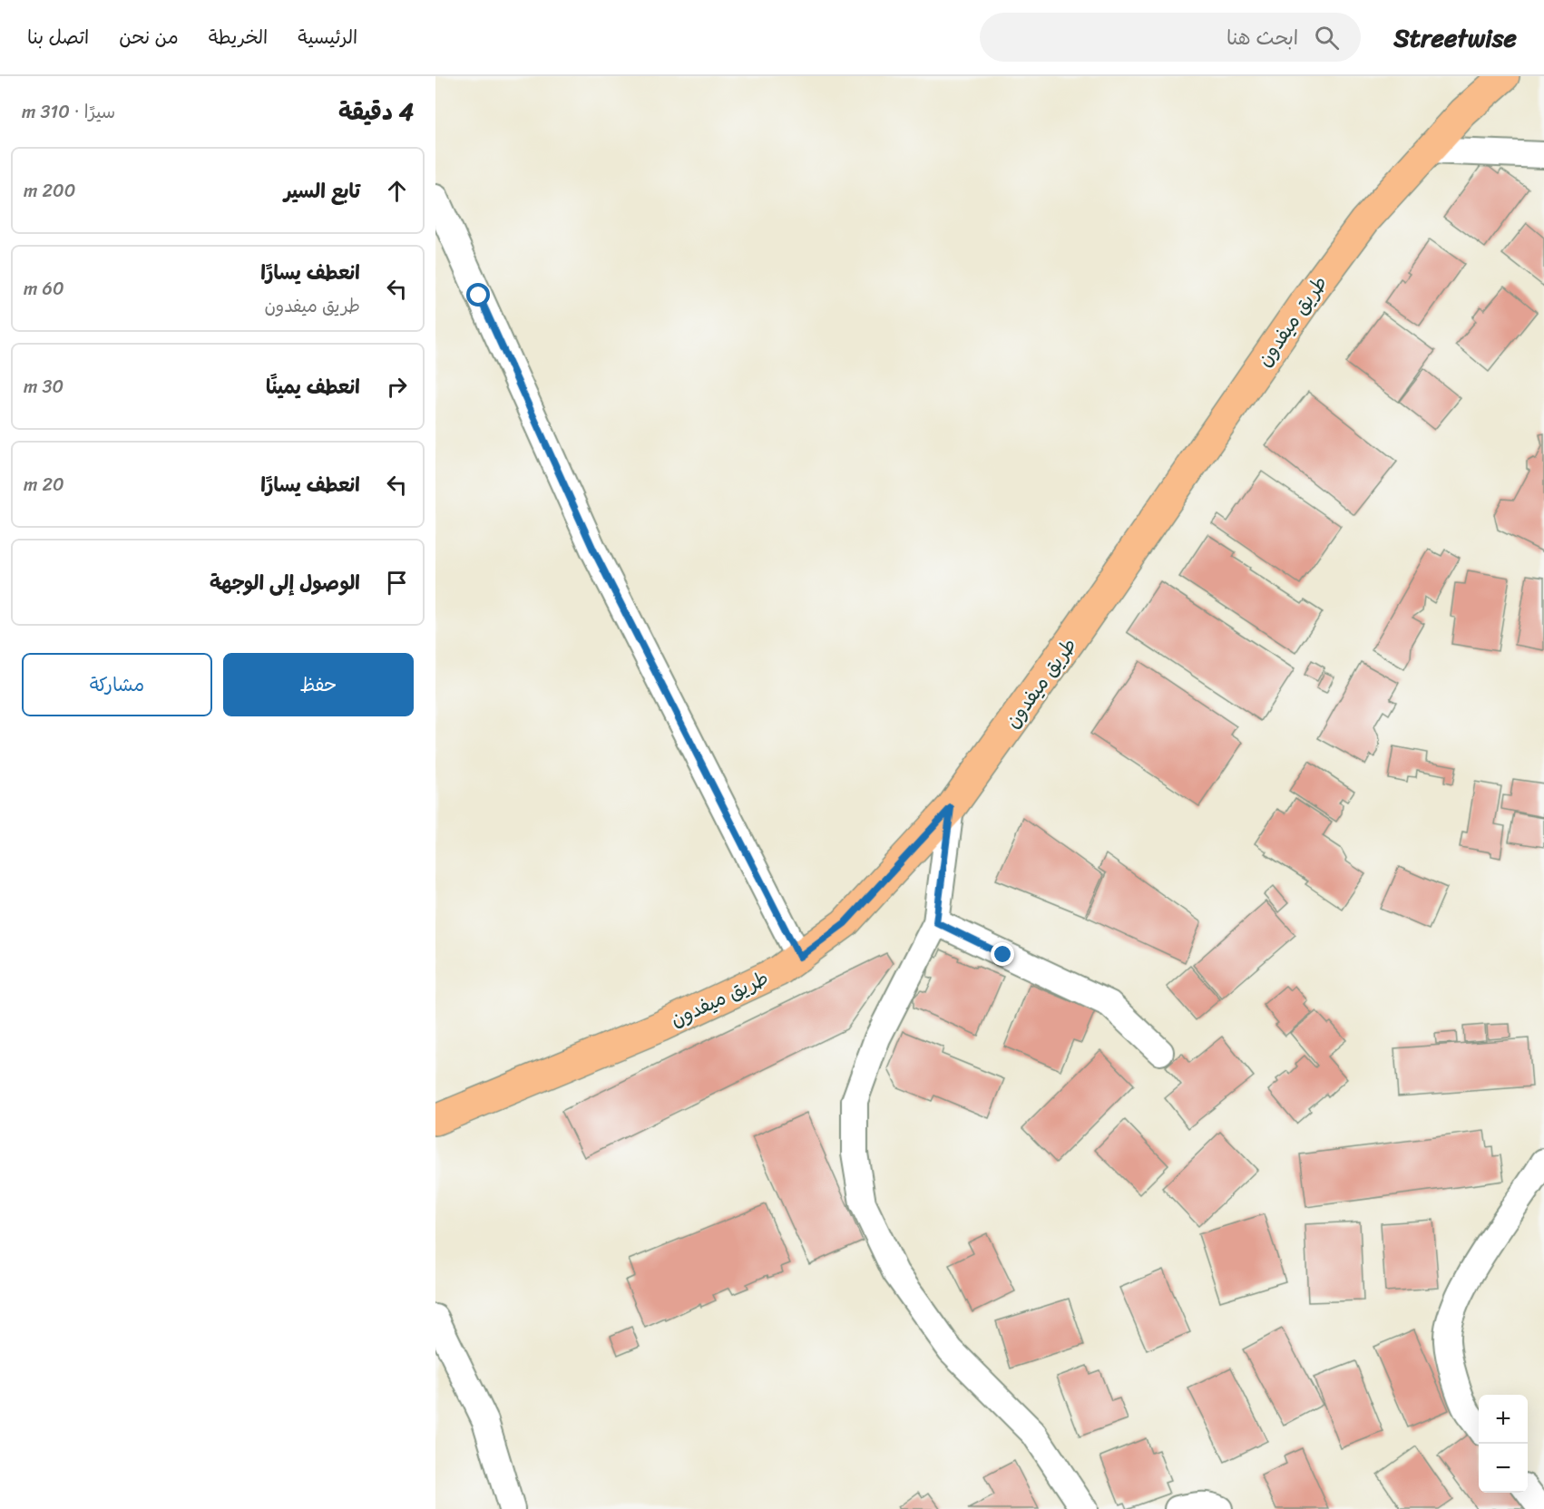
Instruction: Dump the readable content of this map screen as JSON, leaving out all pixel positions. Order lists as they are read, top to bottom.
{
  "streets": {
    "main road": ["طريق ميفدون"]
  },
  "page": {
    "header": "Streetwise",
    "search": "ابحث هنا",
    "nav": [
      "الرئيسية",
      "الخريطة",
      "من نحن",
      "اتصل بنا"
    ],
    "heading": ["4 دقيقة", "سيرًا · 310 m"],
    "list": [
      ["تابع السير", "200 m"],
      ["انعطف يسارًا", "طريق ميفدون", "60 m"],
      ["انعطف يمينًا", "30 m"],
      ["انعطف يسارًا", "20 m"],
      "الوصول إلى الوجهة"
    ],
    "buttons": ["حفظ", "مشاركة"],
    "map_buttons": ["+", "−"]
  }
}
